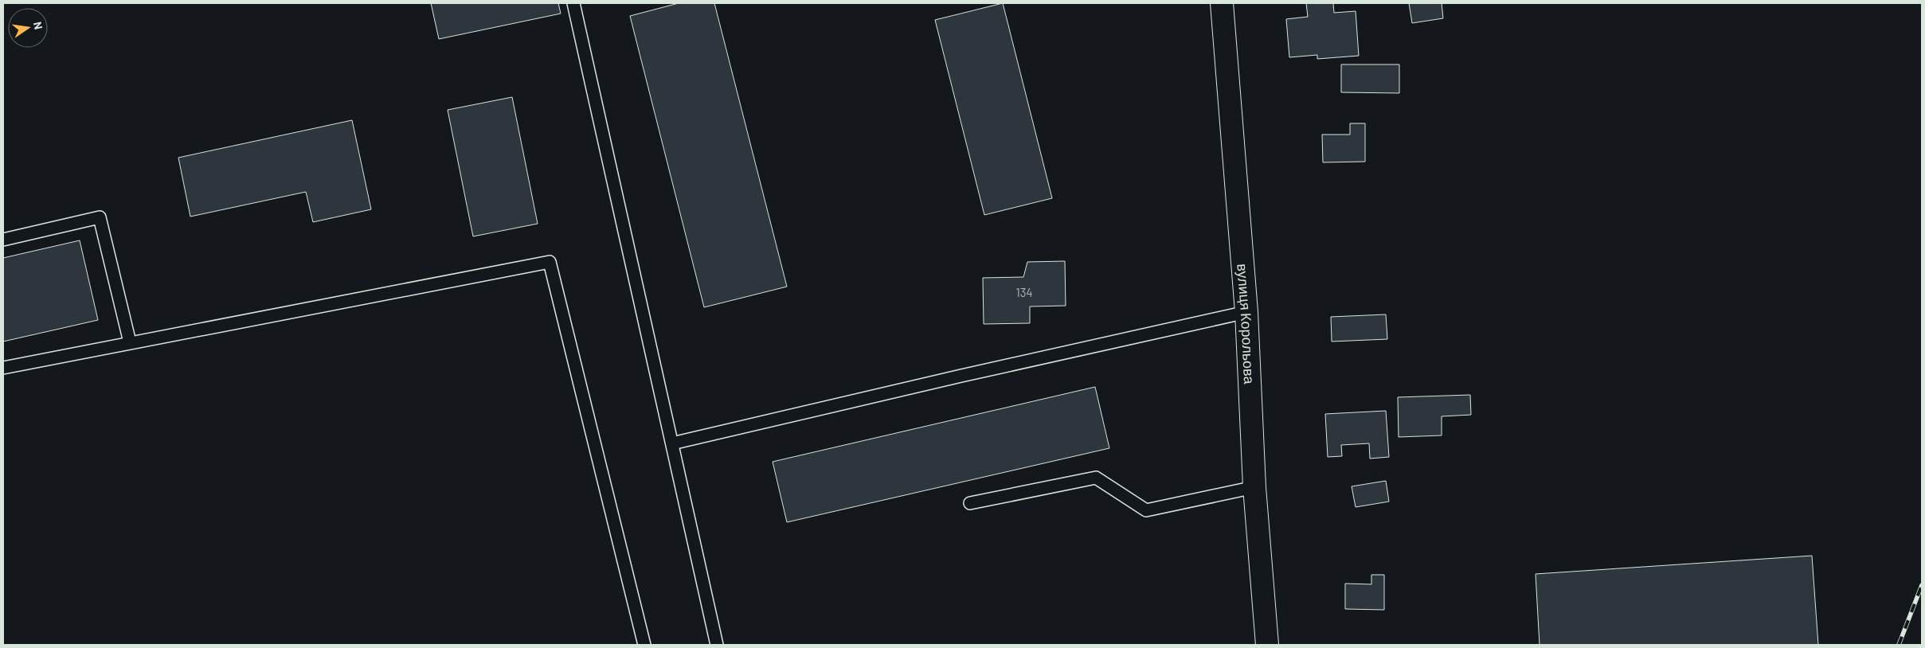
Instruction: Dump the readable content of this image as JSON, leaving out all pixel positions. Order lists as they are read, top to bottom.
{
  "streets": {
    "main road": ["вулиця Корольова"]
  },
  "house_numbers": ["134"],
  "north": "right"
}
